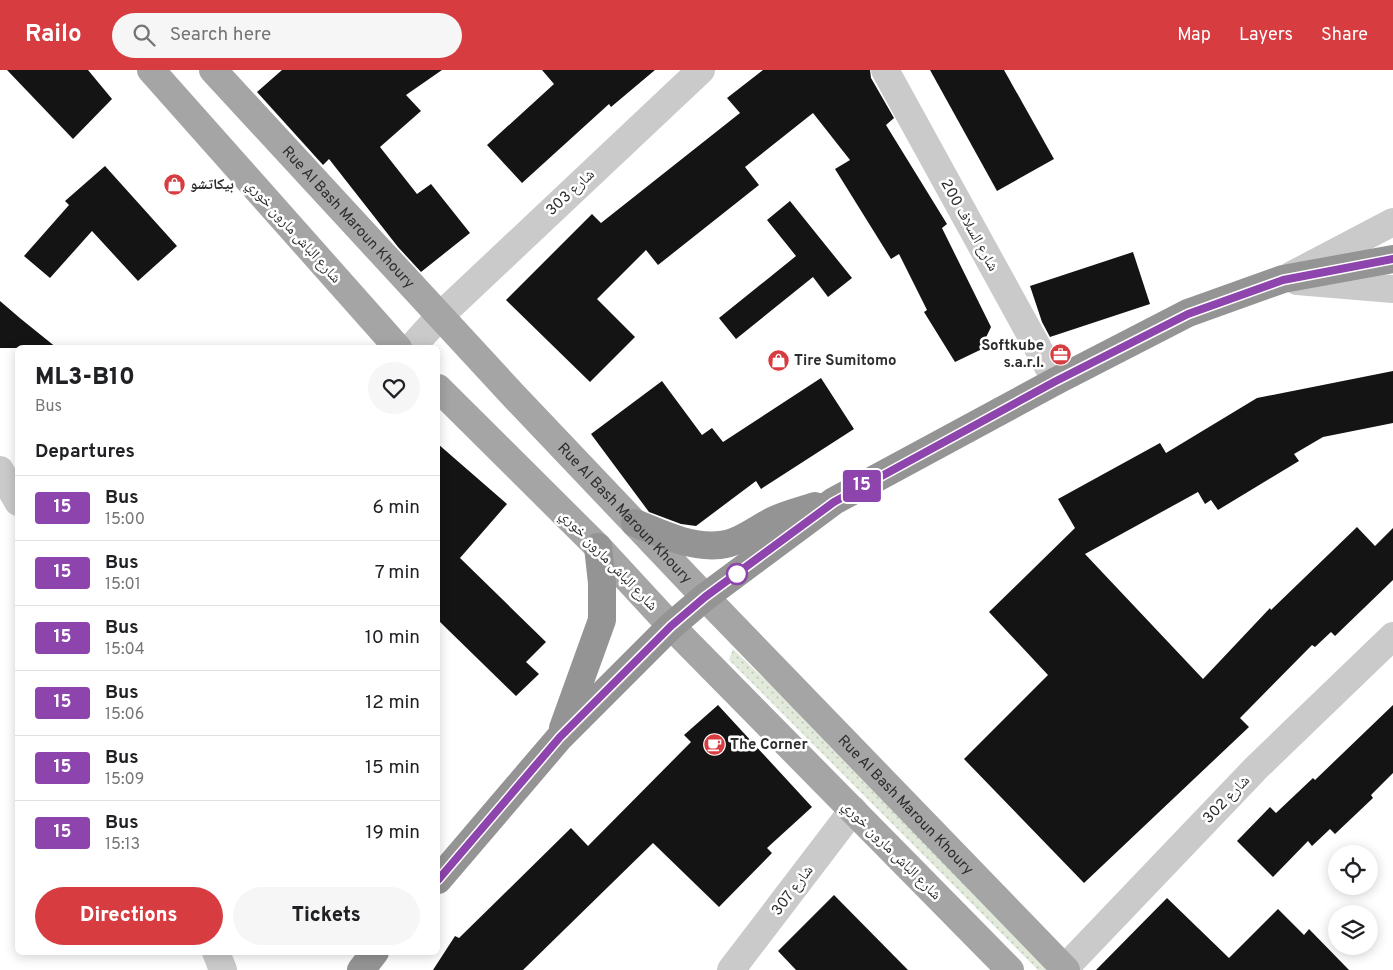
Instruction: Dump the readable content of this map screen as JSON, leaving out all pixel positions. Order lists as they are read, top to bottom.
{
  "streets": {
    "main road": ["Rue Al Bash Maroun Khoury", "شارع الباش مارون خوري"],
    "street": [
      "شارع 303",
      "200 شارع السلاف",
      "شارع 302",
      "شارع 307"
    ]
  },
  "crossings": [
    ["شارع 303", "Rue Al Bash Maroun Khoury"],
    ["Rue Al Bash Maroun Khoury", "شارع 302"],
    ["شارع الباش مارون خوري", "شارع 307"]
  ],
  "places": {
    "shop": ["بيكاتشو", "Tire Sumitomo"],
    "office": ["Softkube s.a.r.l."],
    "cafe": ["The Corner"]
  },
  "lines": ["bus line 15"],
  "page": {
    "header": "Railo",
    "search": "Search here",
    "nav": ["Map", "Layers", "Share"],
    "on_map": "15",
    "heading": [
      ["ML3-B10", "Bus"],
      "Departures"
    ],
    "list": [
      {
        "mark": "15",
        "name": "Bus",
        "note": "15:00",
        "value": "6 min"
      },
      {
        "mark": "15",
        "name": "Bus",
        "note": "15:01",
        "value": "7 min"
      },
      {
        "mark": "15",
        "name": "Bus",
        "note": "15:04",
        "value": "10 min"
      },
      {
        "mark": "15",
        "name": "Bus",
        "note": "15:06",
        "value": "12 min"
      },
      {
        "mark": "15",
        "name": "Bus",
        "note": "15:09",
        "value": "15 min"
      },
      {
        "mark": "15",
        "name": "Bus",
        "note": "15:13",
        "value": "19 min"
      }
    ],
    "buttons": ["Directions", "Tickets"]
  }
}
